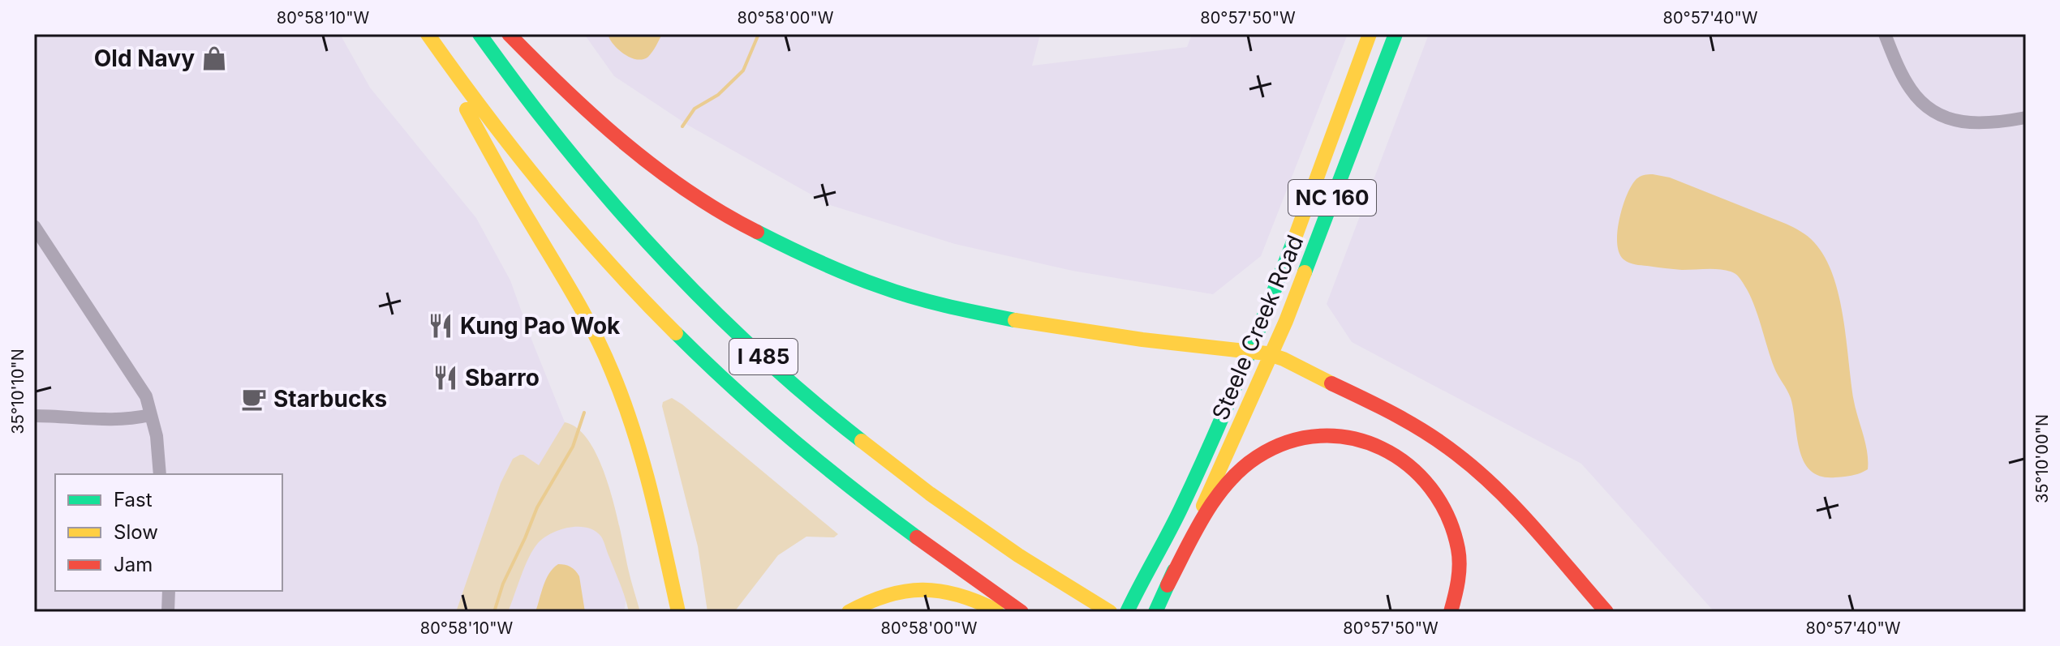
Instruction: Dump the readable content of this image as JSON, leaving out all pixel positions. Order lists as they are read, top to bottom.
{
  "streets": {
    "main road": ["NC 160", "Steele Creek Road", "I 485"]
  },
  "places": {
    "shop": ["Old Navy"],
    "restaurant": ["Kung Pao Wok", "Sbarro"],
    "cafe": ["Starbucks"]
  },
  "legend": ["Fast", "Slow", "Jam"],
  "coordinates": [
    "80°58'10\"W",
    "80°58'00\"W",
    "80°57'50\"W",
    "80°57'40\"W",
    "35°10'10\"N",
    "35°10'00\"N"
  ]
}
